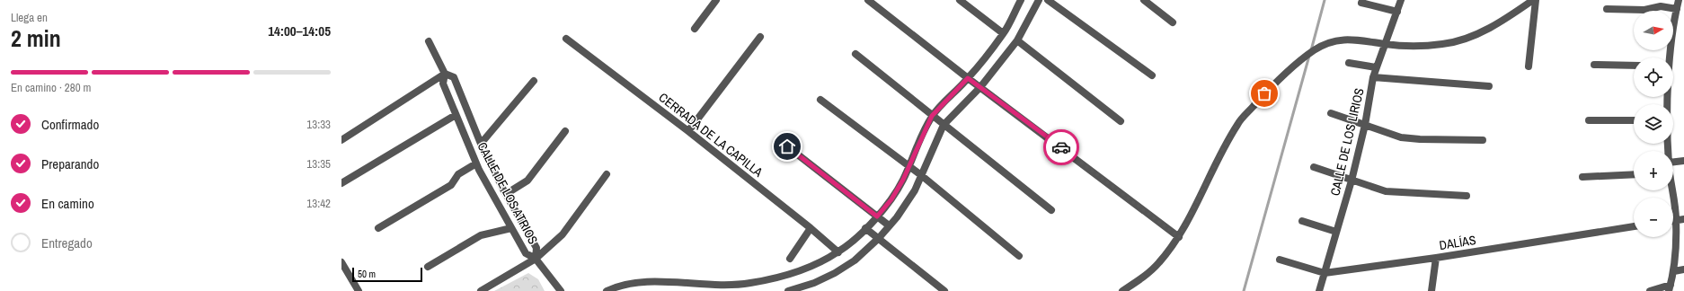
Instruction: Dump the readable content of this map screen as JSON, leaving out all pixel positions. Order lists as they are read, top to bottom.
{
  "streets": {
    "street": [
      "CERRADA DE LA CAPILLA",
      "CALLE DE LOS LIRIOS",
      "CALLE DE LOS ATRIOS",
      "DALÍAS"
    ]
  },
  "crossings": [
    ["CALLE DE LOS LIRIOS", "DALÍAS"]
  ],
  "scale_bar": "50 m",
  "north": "right",
  "page": {
    "heading": ["2 min", "Llega en", "14:00–14:05"],
    "map_buttons": ["+", "−"],
    "bar": "En camino · 280 m",
    "list": [
      ["Confirmado", "13:33"],
      ["Preparando", "13:35"],
      ["En camino", "13:42"],
      "Entregado"
    ],
    "scale": "50 m"
  }
}
